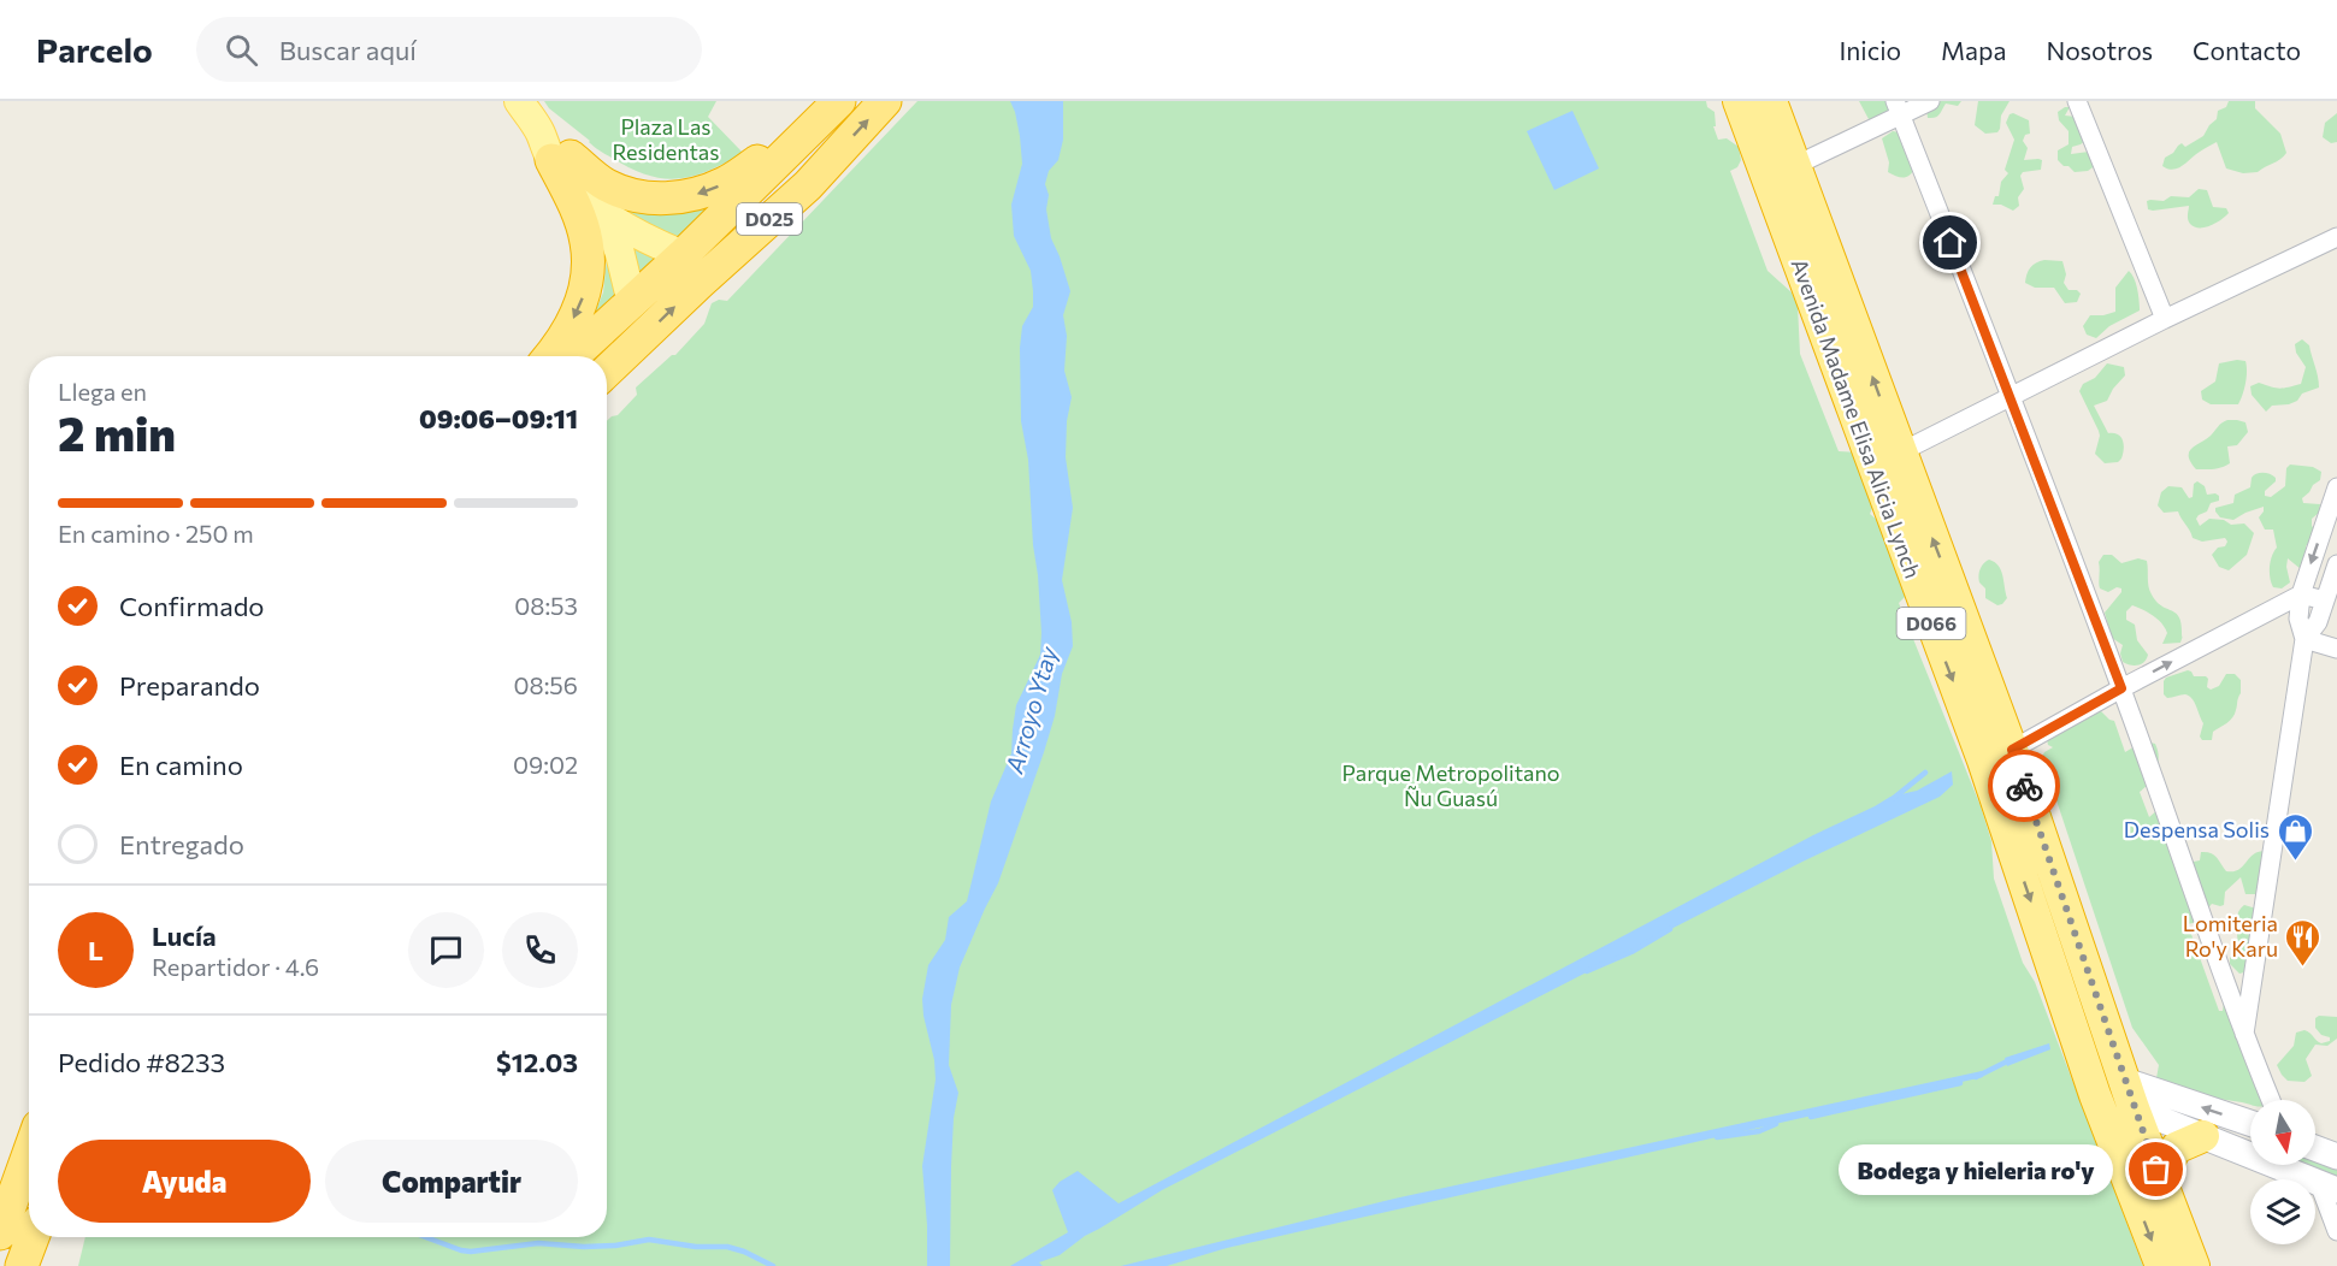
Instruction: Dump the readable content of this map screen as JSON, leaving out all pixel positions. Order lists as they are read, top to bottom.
{
  "streets": {
    "highway": ["D025", "Avenida Madame Elisa Alicia Lynch", "D066"]
  },
  "water": ["Arroyo Ytay"],
  "parks": ["Plaza Las Residentas", "Parque Metropolitano Ñu Guasú"],
  "places": {
    "shop": ["Despensa Solis"],
    "restaurant": ["Lomiteria Ro'y Karu"],
    "other": ["Bodega y hieleria ro'y"]
  },
  "north": "bottom",
  "page": {
    "header": "Parcelo",
    "search": "Buscar aquí",
    "nav": [
      "Inicio",
      "Mapa",
      "Nosotros",
      "Contacto"
    ],
    "heading": ["2 min", "Llega en", "09:06–09:11"],
    "panel": [
      "Lucía",
      "Repartidor · 4.6",
      "Pedido #8233",
      "$12.03"
    ],
    "bar": "En camino · 250 m",
    "list": [
      ["Confirmado", "08:53"],
      ["Preparando", "08:56"],
      ["En camino", "09:02"],
      "Entregado"
    ],
    "round": "L",
    "buttons": ["Ayuda", "Compartir"],
    "bubble": "Bodega y hieleria ro'y"
  }
}
